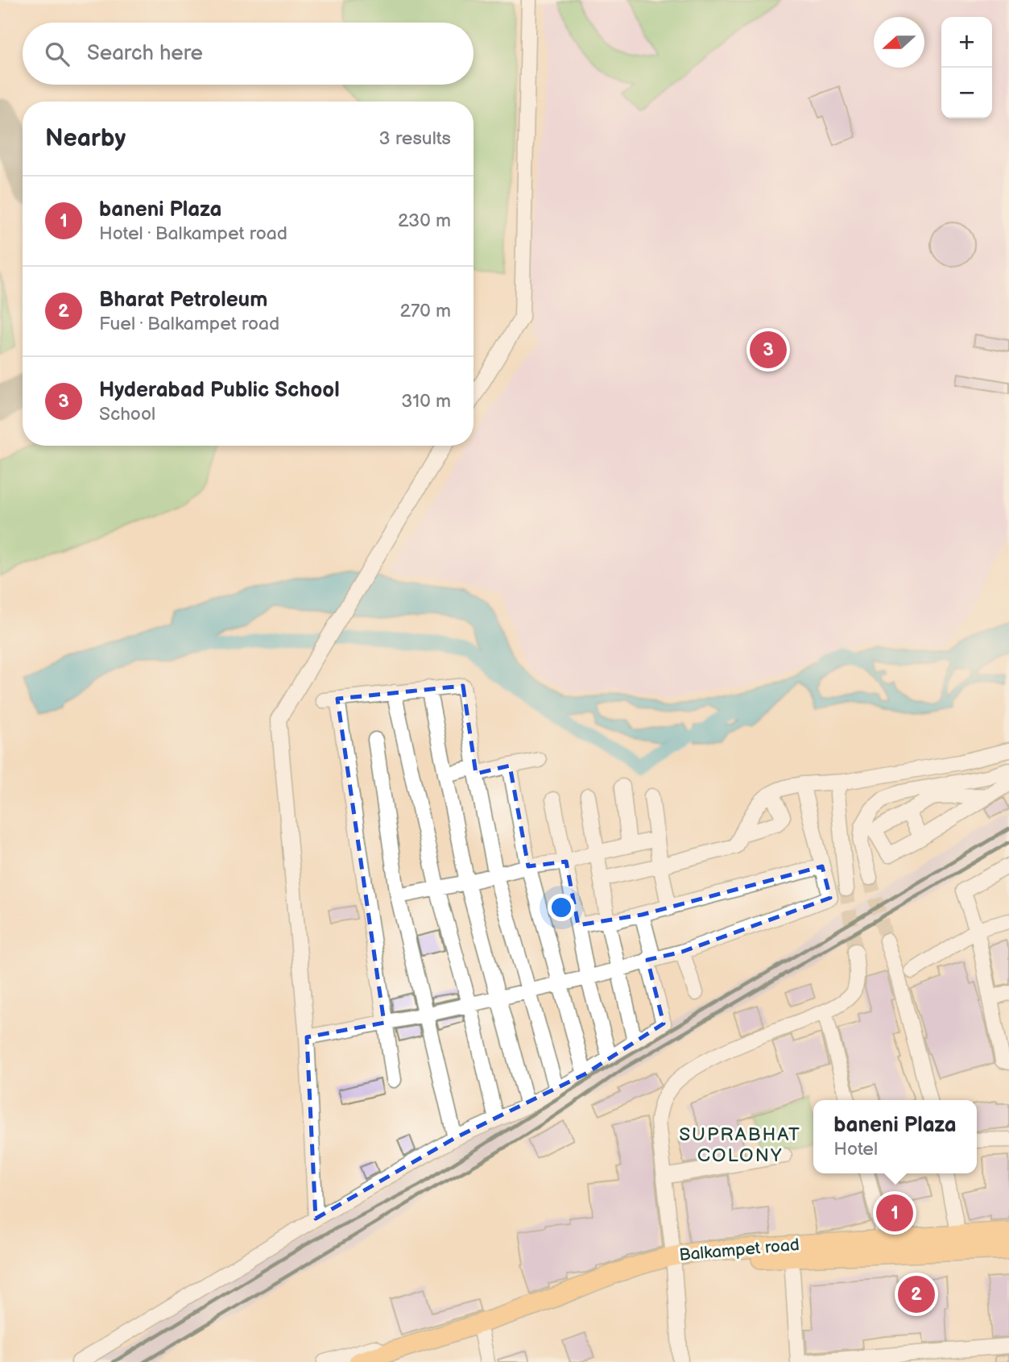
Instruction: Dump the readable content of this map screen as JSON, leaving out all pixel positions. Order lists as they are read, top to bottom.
{
  "streets": {
    "main road": ["Balkampet road"]
  },
  "districts": ["SUPRABHAT COLONY"],
  "north": "left",
  "page": {
    "map_buttons": ["+", "−"],
    "search": "Search here",
    "heading": ["Nearby", "3 results"],
    "list": [
      {
        "mark": "1",
        "name": "baneni Plaza",
        "note": "Hotel · Balkampet road",
        "value": "230 m"
      },
      {
        "mark": "2",
        "name": "Bharat Petroleum",
        "note": "Fuel · Balkampet road",
        "value": "270 m"
      },
      {
        "mark": "3",
        "name": "Hyderabad Public School",
        "note": "School",
        "value": "310 m"
      }
    ],
    "pins": ["3", "1", "2"],
    "popup": ["baneni Plaza", "Hotel"]
  }
}
